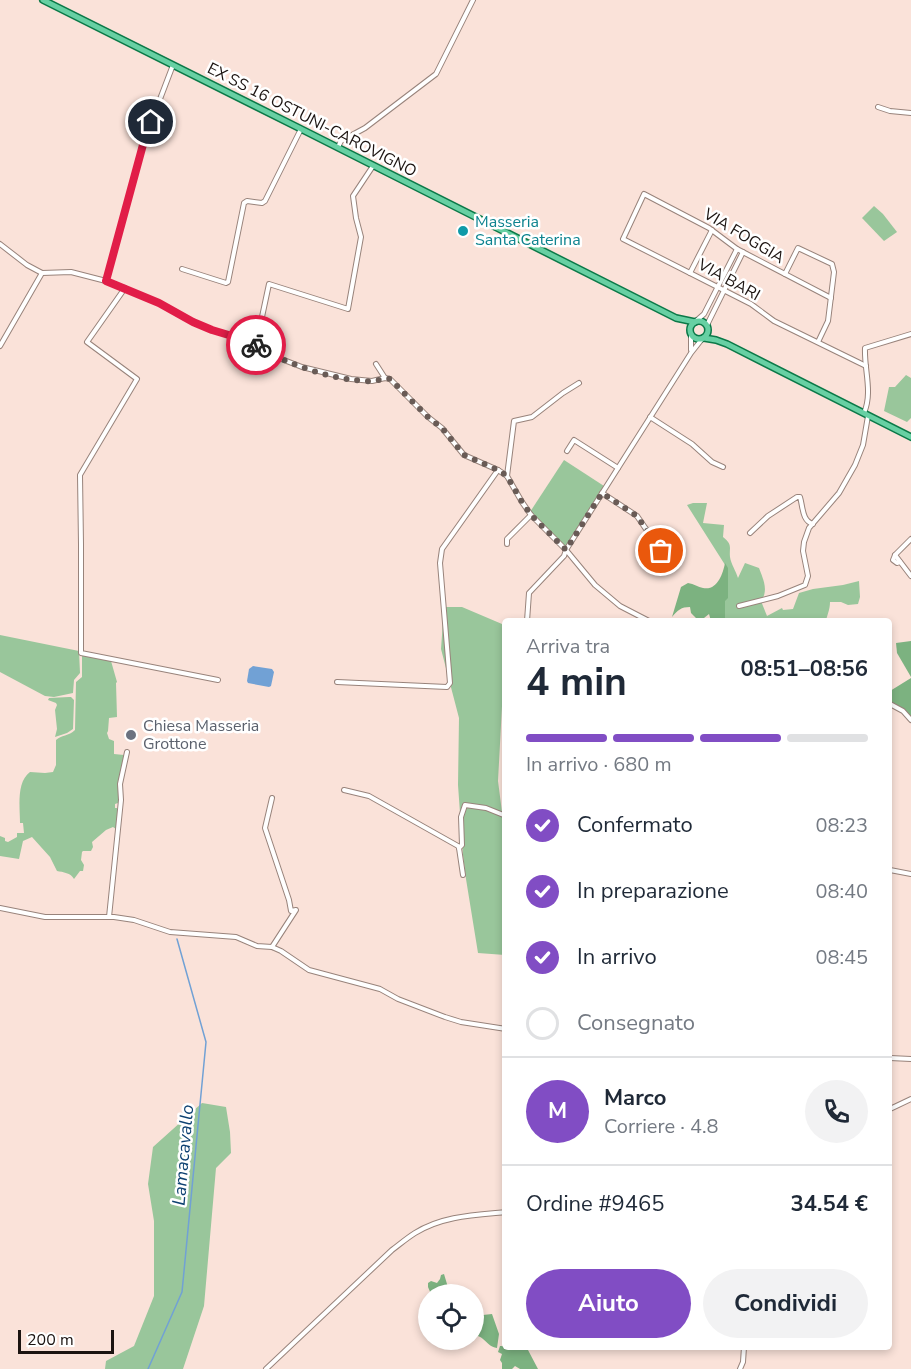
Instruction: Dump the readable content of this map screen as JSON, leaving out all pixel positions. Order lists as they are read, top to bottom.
{
  "streets": {
    "main road": ["EX SS 16 OSTUNI-CAROVIGNO"],
    "street": ["VIA FOGGIA", "VIA BARI"]
  },
  "crossings": [
    ["VIA FOGGIA", "VIA BARI"]
  ],
  "water": ["Lamacavallo"],
  "places": ["Masseria Santa Caterina", "Chiesa Masseria Grottone"],
  "scale_bar": "200 m",
  "page": {
    "heading": ["4 min", "Arriva tra", "08:51–08:56"],
    "panel": [
      "Marco",
      "Corriere · 4.8",
      "Ordine #9465",
      "34.54 €"
    ],
    "bar": "In arrivo · 680 m",
    "list": [
      ["Confermato", "08:23"],
      ["In preparazione", "08:40"],
      ["In arrivo", "08:45"],
      "Consegnato"
    ],
    "round": "M",
    "buttons": ["Aiuto", "Condividi"],
    "scale": "200 m"
  }
}
